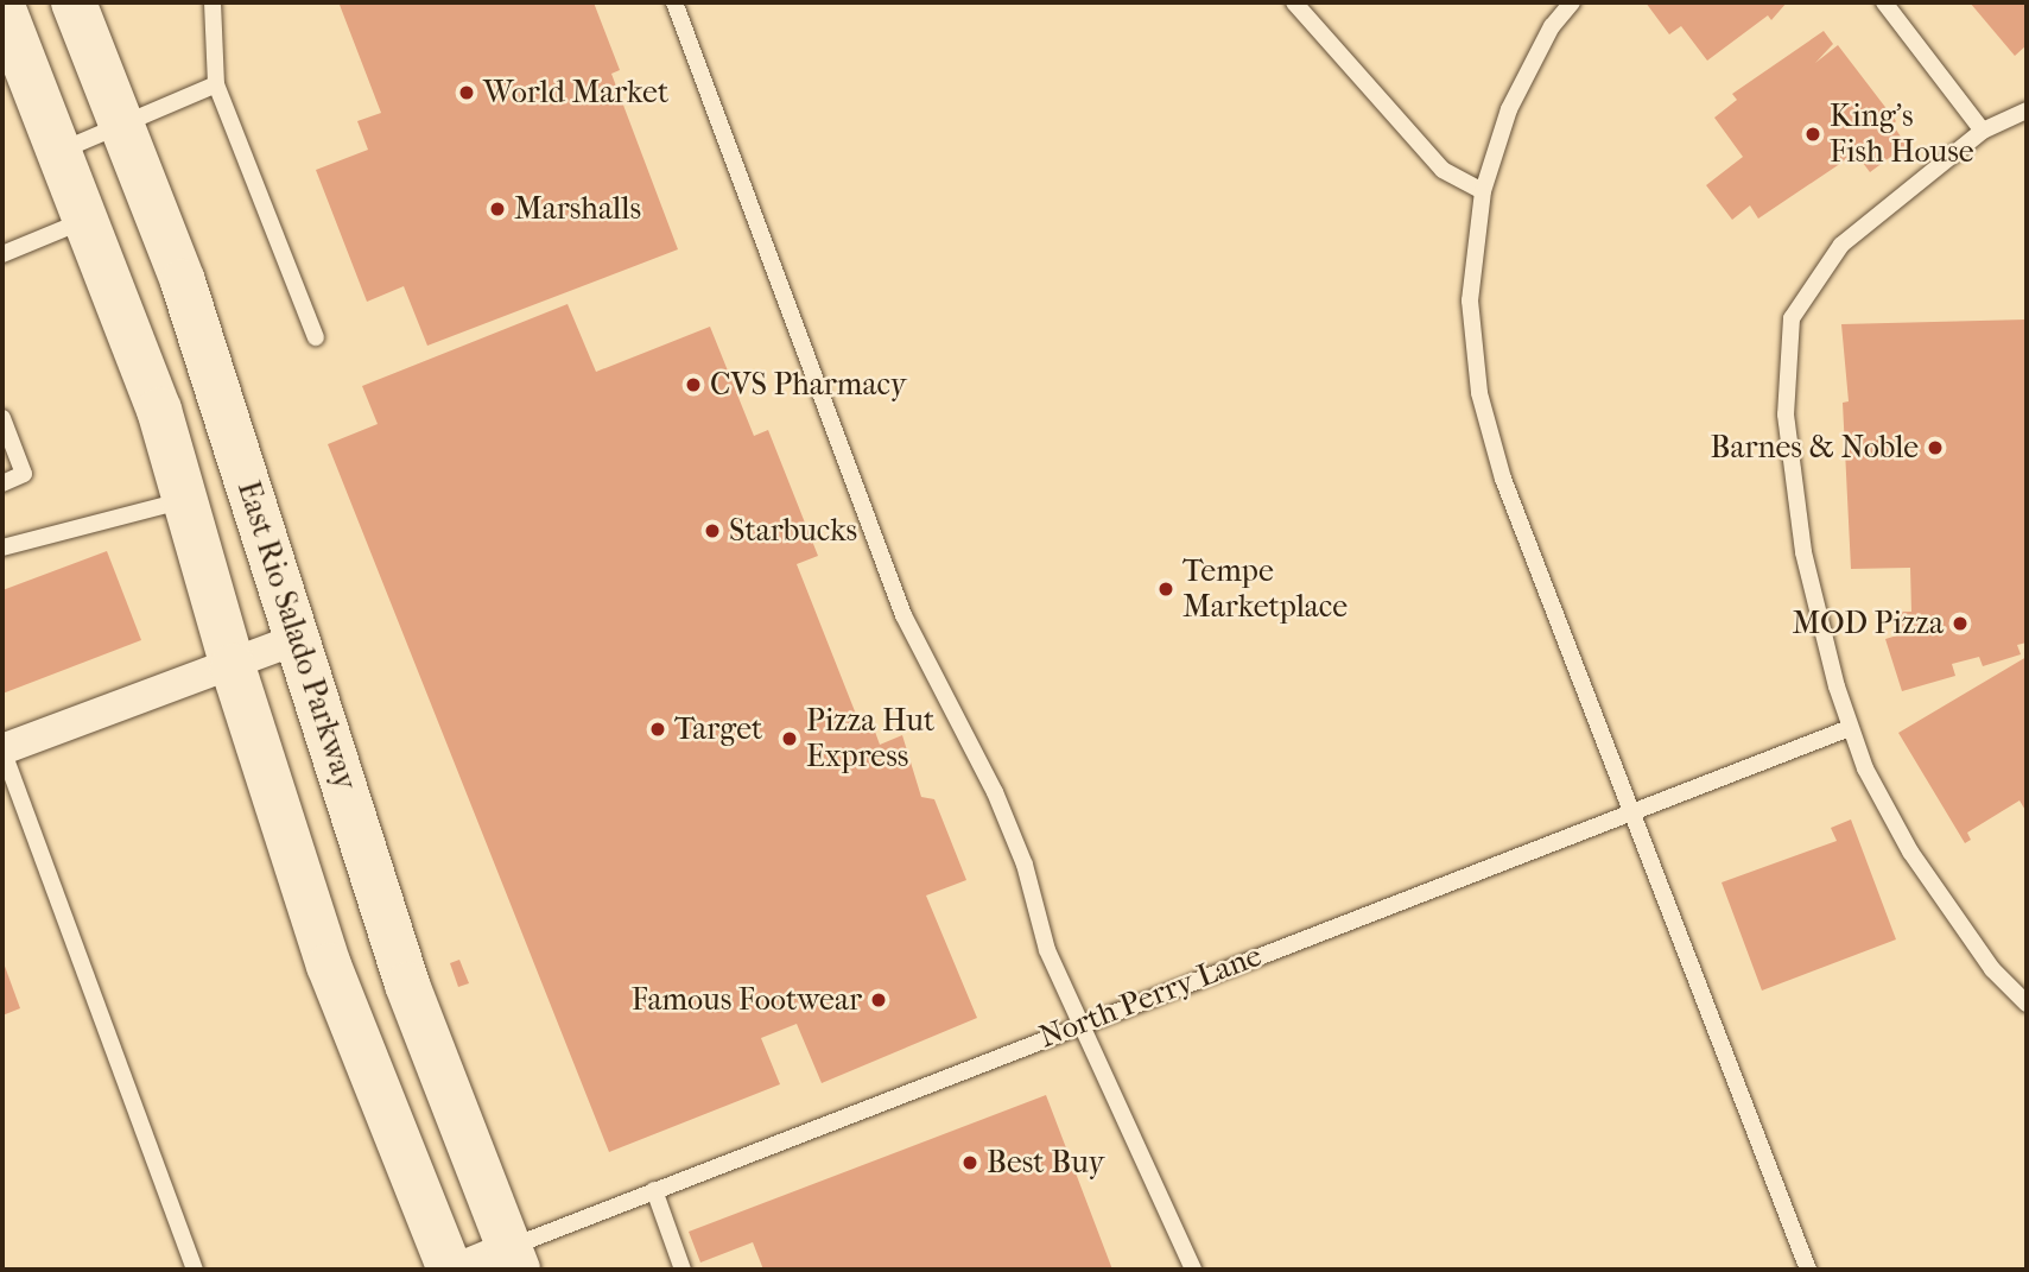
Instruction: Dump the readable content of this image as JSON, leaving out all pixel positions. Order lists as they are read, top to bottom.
{
  "streets": {
    "main road": ["East Rio Salado Parkway"],
    "street": ["North Perry Lane"]
  },
  "crossings": [
    ["East Rio Salado Parkway", "North Perry Lane"]
  ],
  "places": [
    "World Market",
    "King's Fish House",
    "Marshalls",
    "CVS Pharmacy",
    "Barnes & Noble",
    "Starbucks",
    "Tempe Marketplace",
    "MOD Pizza",
    "Target",
    "Pizza Hut Express",
    "Famous Footwear",
    "Best Buy"
  ]
}
